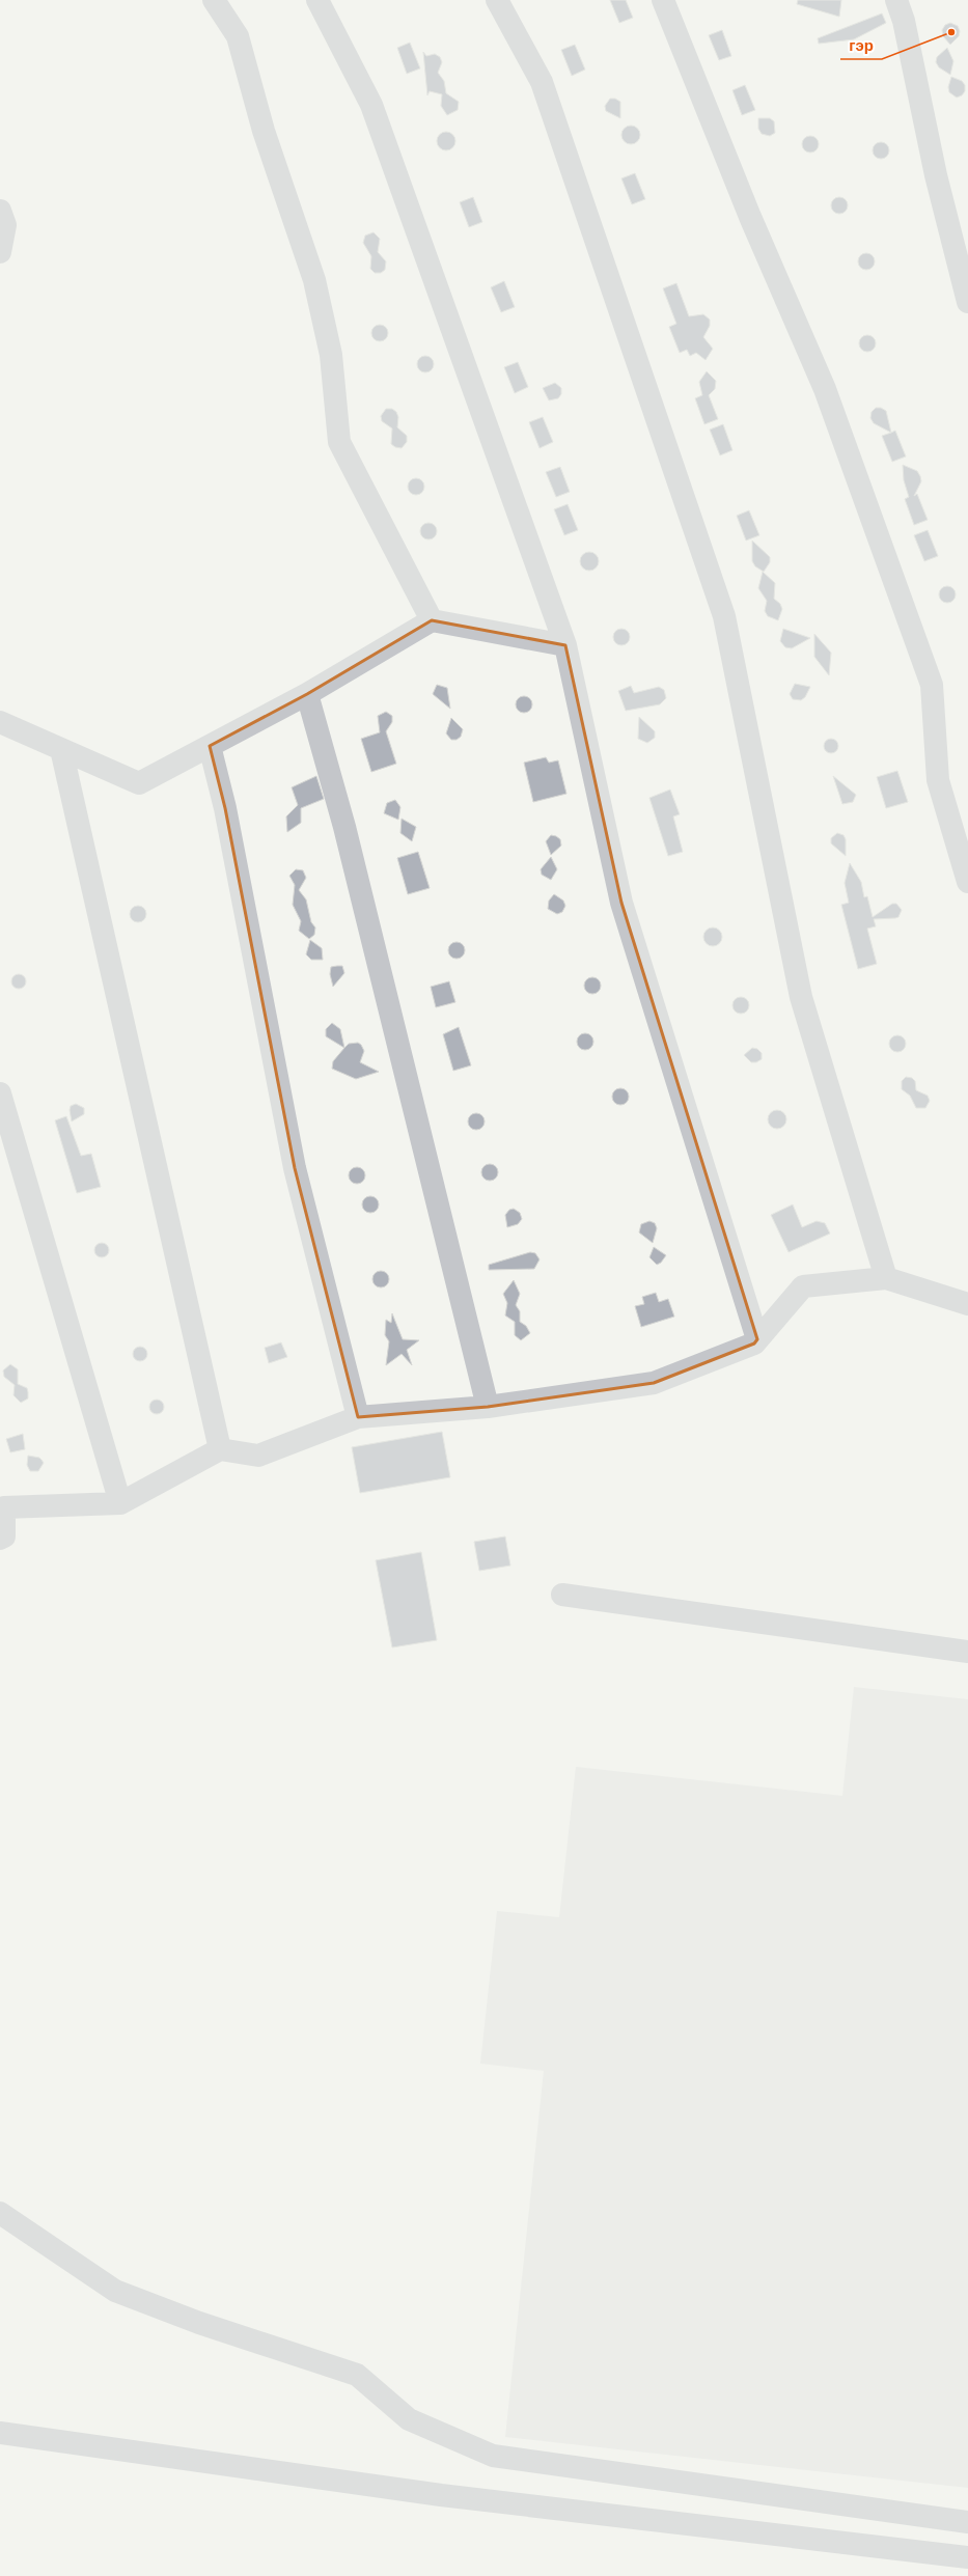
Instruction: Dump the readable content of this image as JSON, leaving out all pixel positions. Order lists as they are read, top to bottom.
{
  "places": ["гэр"]
}
